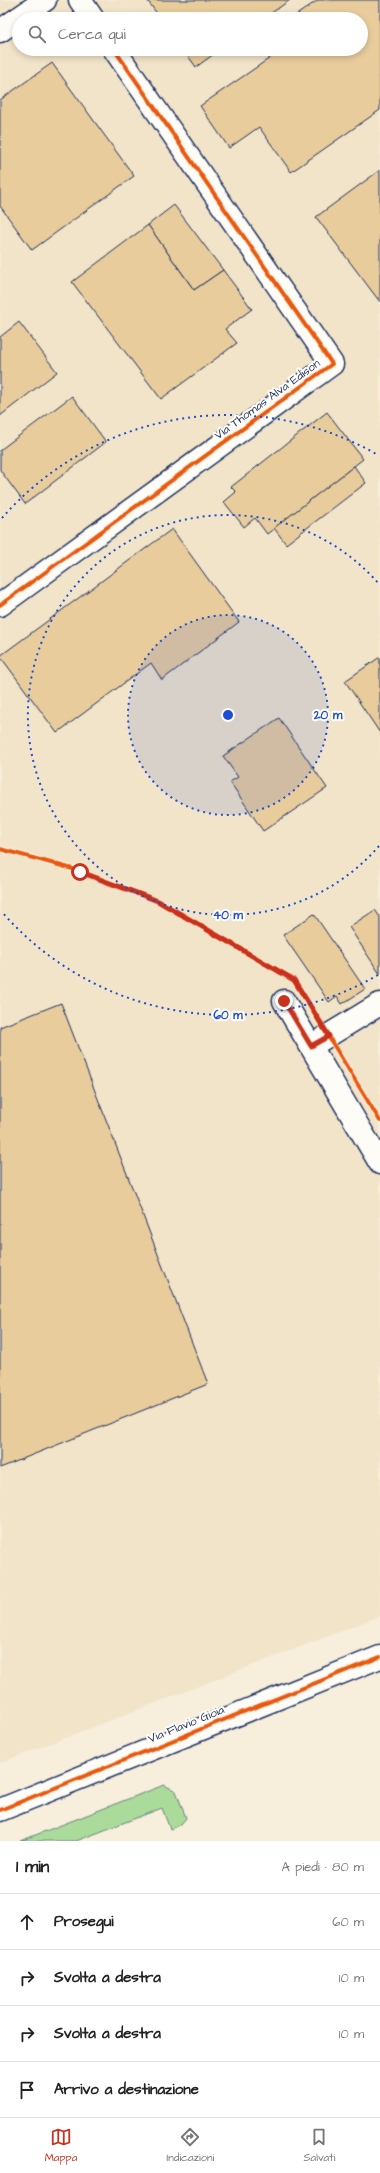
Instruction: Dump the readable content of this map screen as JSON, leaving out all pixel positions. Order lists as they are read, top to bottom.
{
  "streets": {
    "street": ["Via Thomas Alva Edison", "Via Flavio Gioia"]
  },
  "page": {
    "search": "Cerca qui",
    "heading": ["1 min", "A piedi · 80 m"],
    "list": [
      ["Prosegui", "60 m"],
      ["Svolta a destra", "10 m"],
      ["Svolta a destra", "10 m"],
      "Arrivo a destinazione"
    ],
    "nav": ["Mappa", "Indicazioni", "Salvati"]
  },
  "rings": ["20 m", "40 m", "60 m"]
}
